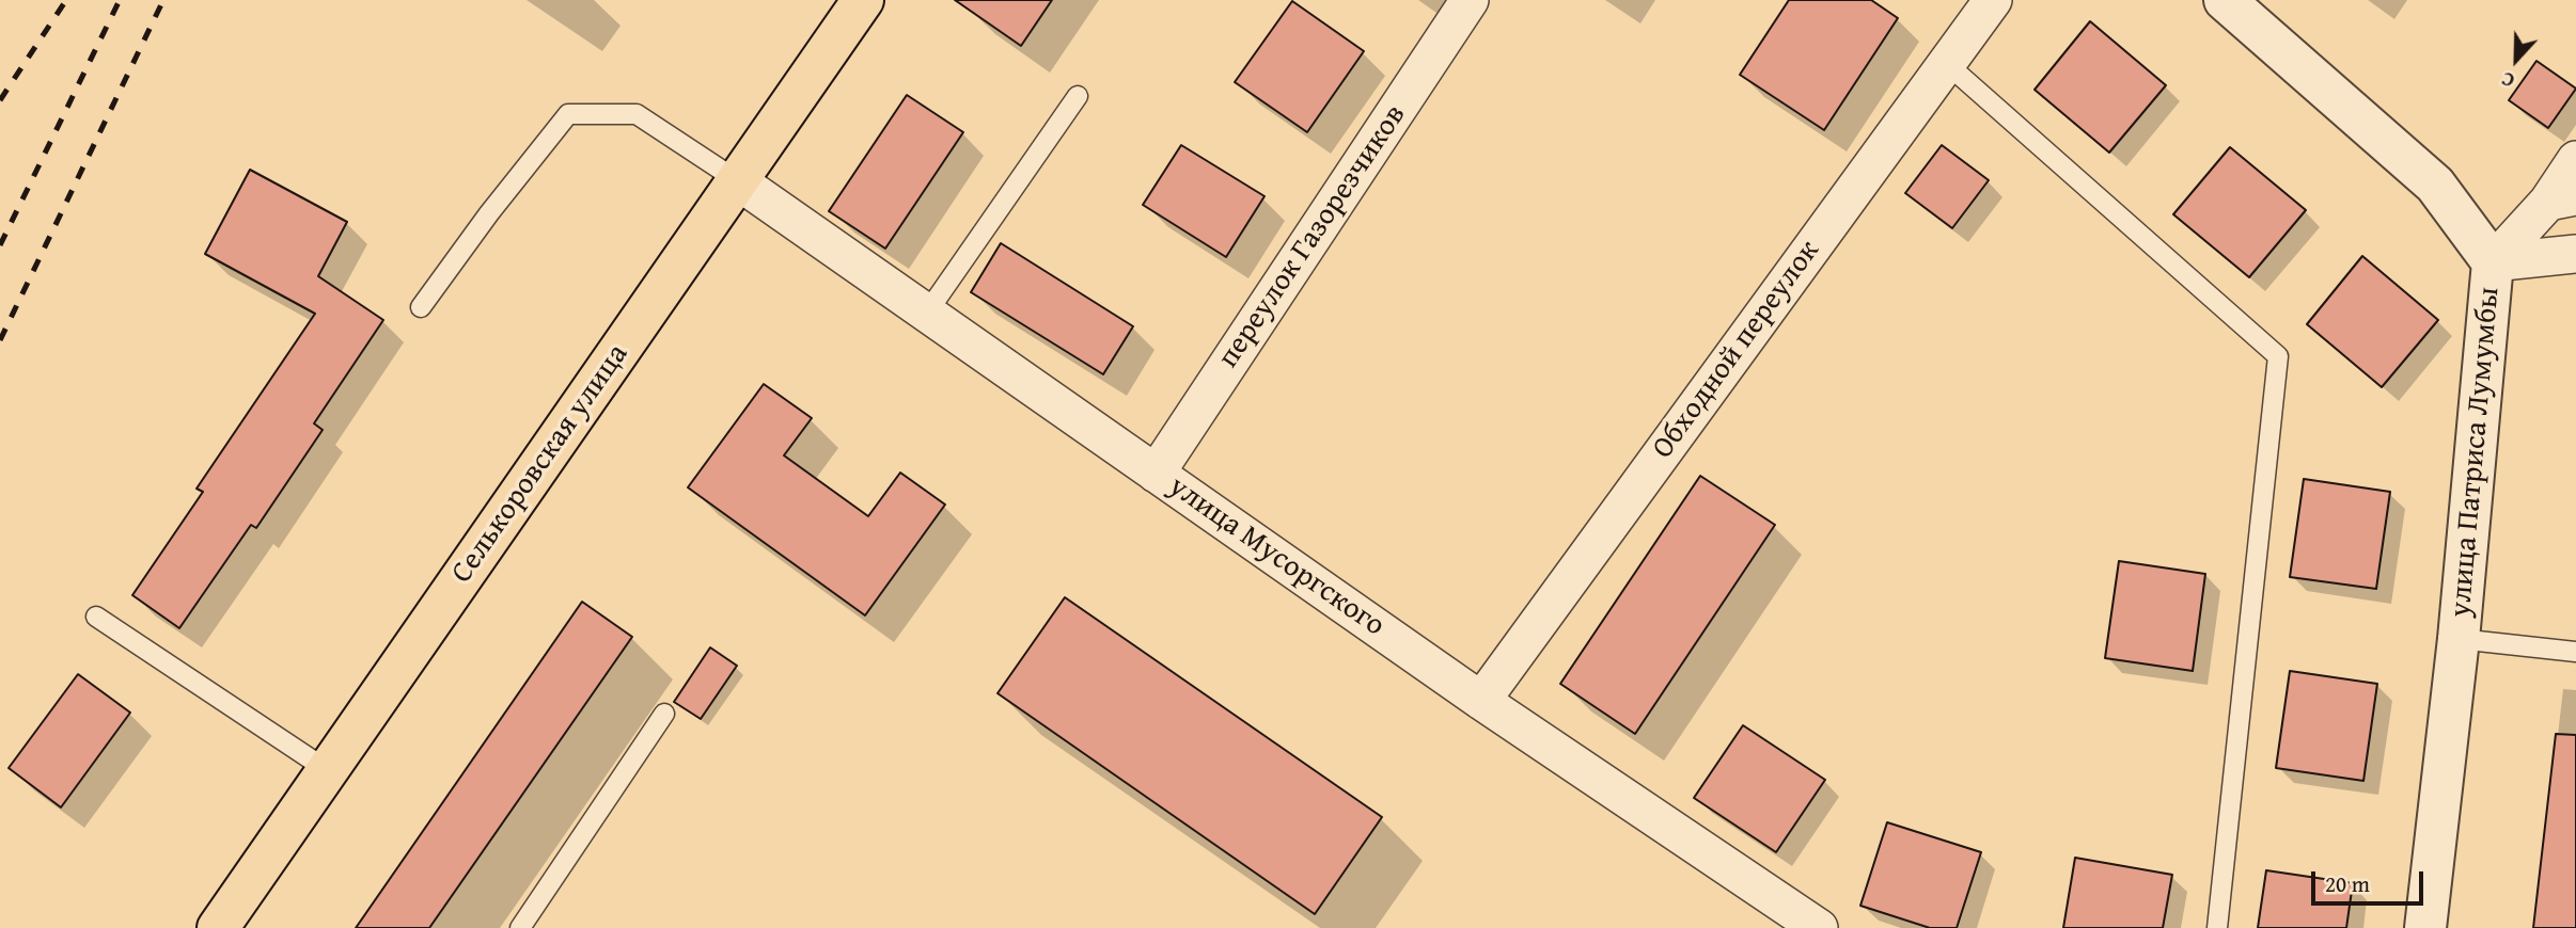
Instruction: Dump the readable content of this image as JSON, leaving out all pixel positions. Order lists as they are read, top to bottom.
{
  "streets": {
    "main road": ["Селькоровская улица"],
    "street": [
      "переулок Газорезчиков",
      "Обходной переулок",
      "улица Патриса Лумумбы",
      "улица Мусоргского"
    ]
  },
  "crossings": [
    ["переулок Газорезчиков", "улица Мусоргского"],
    ["Обходной переулок", "улица Мусоргского"],
    ["Селькоровская улица", "улица Мусоргского"]
  ],
  "scale_bar": "20 m",
  "north": "bottom"
}
